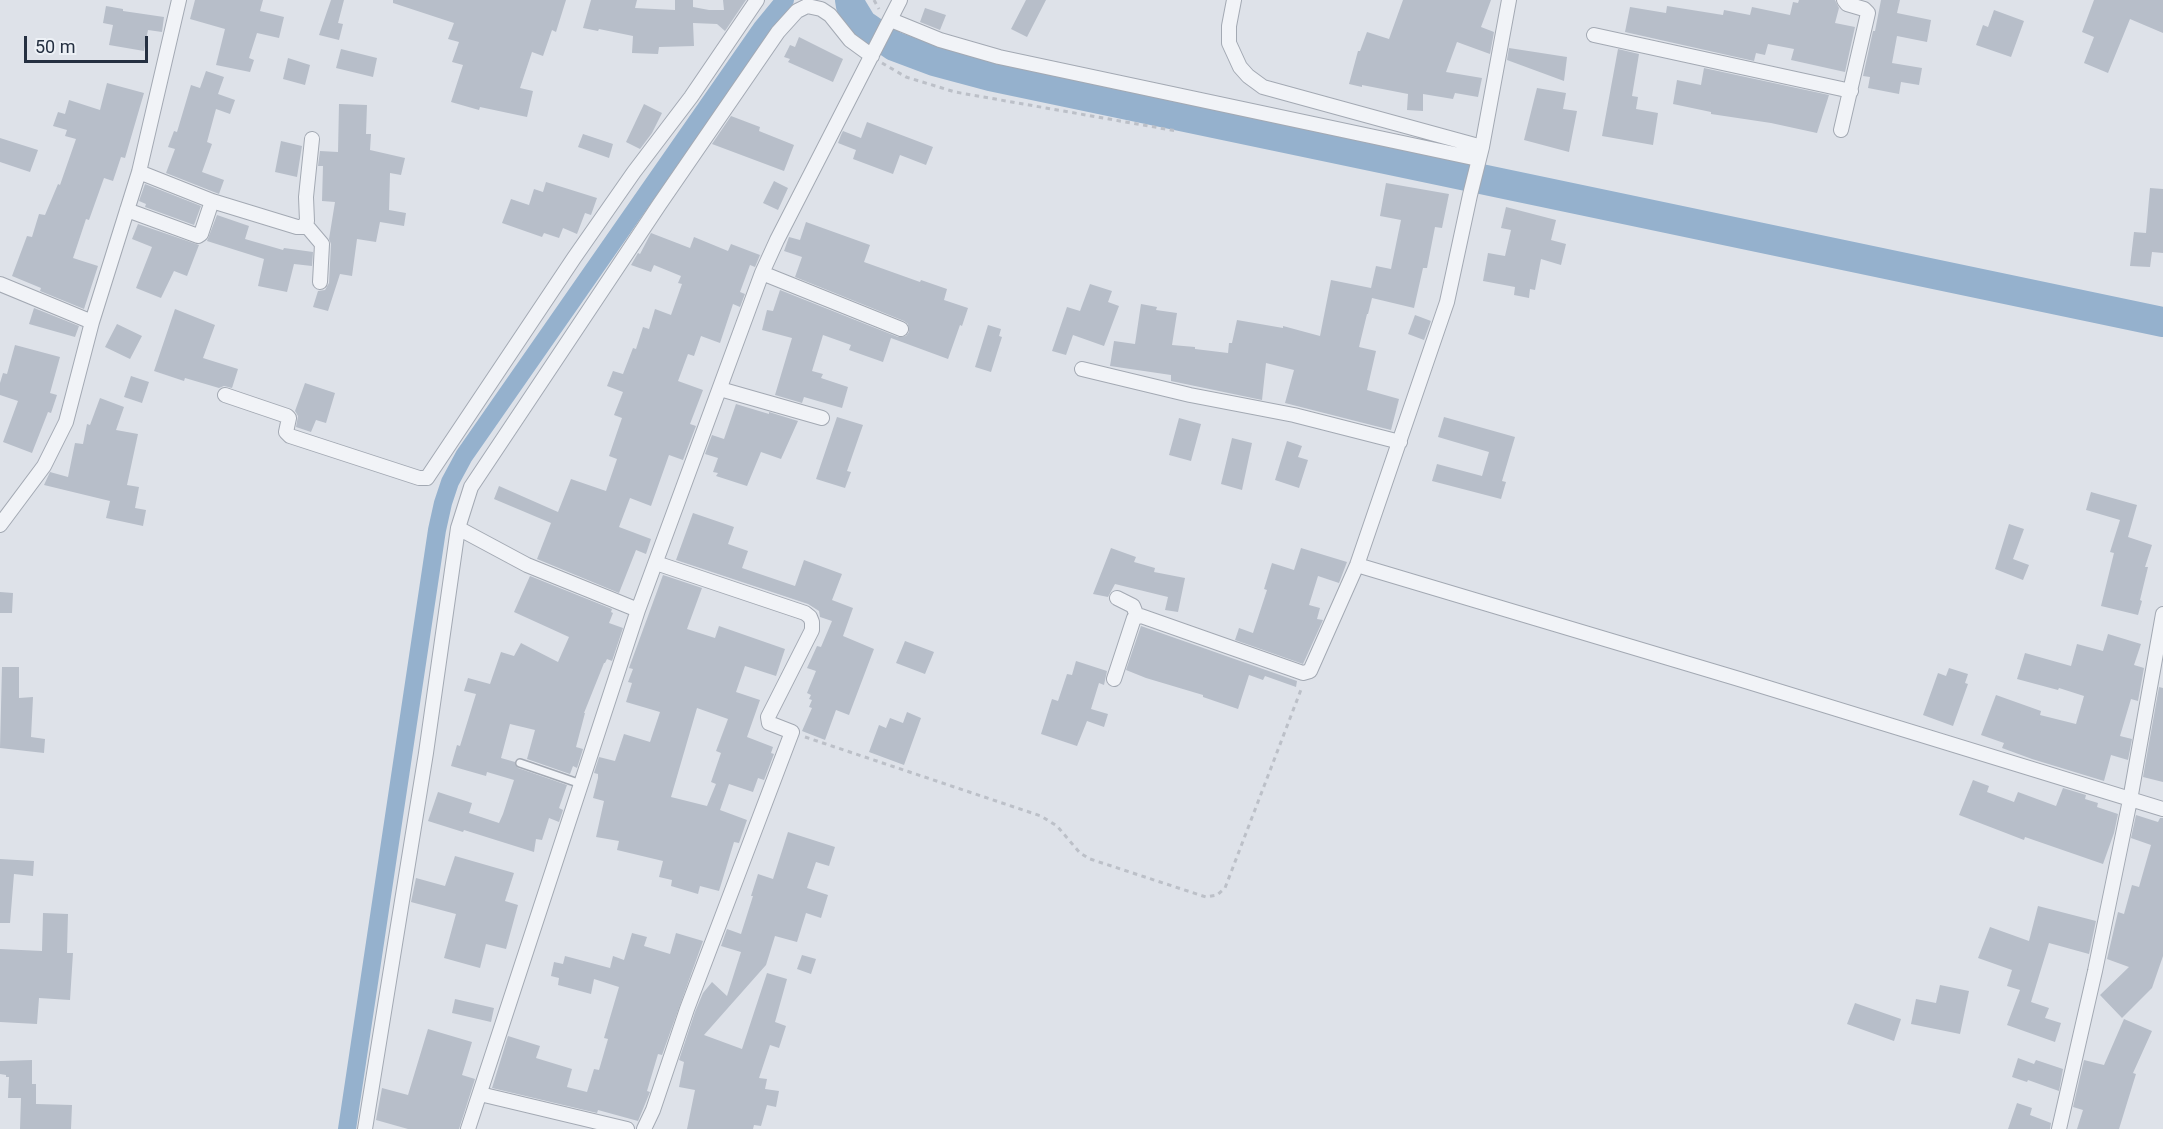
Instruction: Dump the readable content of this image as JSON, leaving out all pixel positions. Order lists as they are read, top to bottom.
{
  "scale_bar": "50 m"
}
